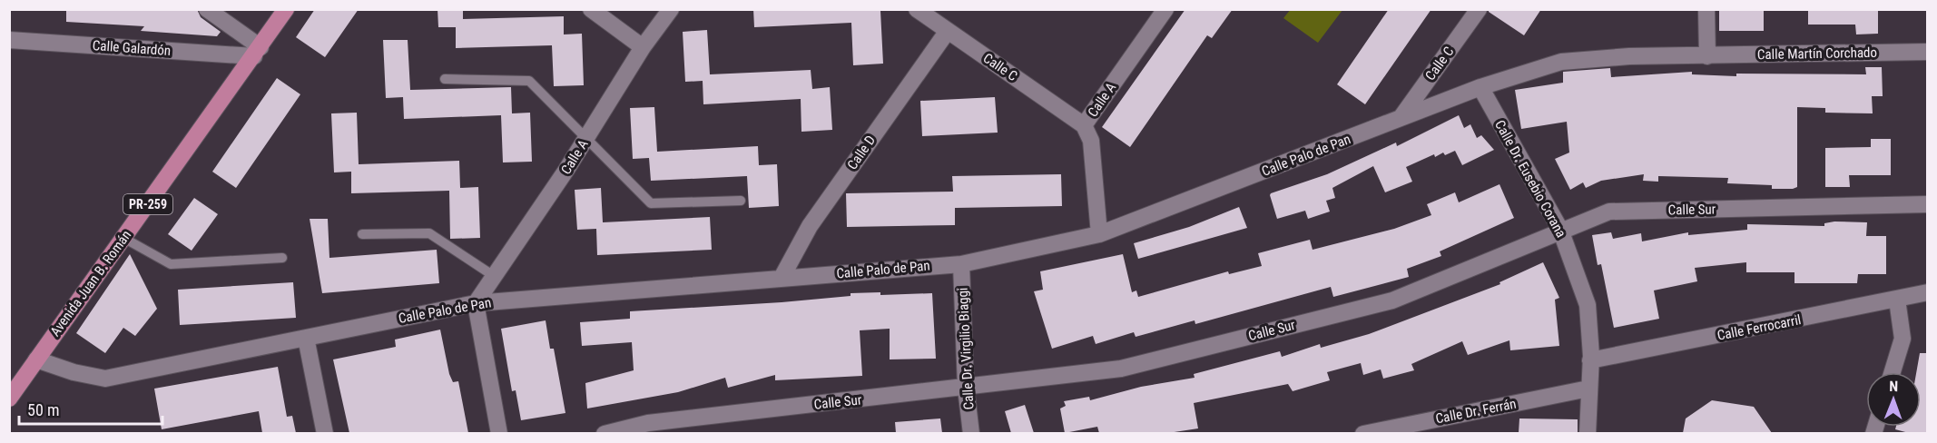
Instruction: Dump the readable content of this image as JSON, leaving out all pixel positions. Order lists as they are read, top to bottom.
{
  "streets": {
    "main road": ["PR-259", "Avenida Juan B. Román"],
    "street": [
      "Calle Galardón",
      "Calle Martín Corchado",
      "Calle C",
      "Calle A",
      "Calle D",
      "Calle Palo de Pan",
      "Calle Dr. Eusebio Corana",
      "Calle Sur",
      "Calle Ferrocarril",
      "Calle Dr. Virgilio Biaggi",
      "Calle Dr. Ferrán"
    ]
  },
  "crossings": [
    ["Calle Galardón", "Avenida Juan B. Román"],
    ["Calle Martín Corchado", "Calle Palo de Pan"],
    ["Calle C", "Calle A"],
    ["Calle C", "Calle D"],
    ["Calle C", "Calle Palo de Pan"],
    ["Calle A", "Calle Palo de Pan"],
    ["Calle D", "Calle Palo de Pan"],
    ["Calle Palo de Pan", "Calle Dr. Eusebio Corana"],
    ["Calle Palo de Pan", "Avenida Juan B. Román"],
    ["Calle Palo de Pan", "Calle Dr. Virgilio Biaggi"],
    ["Calle Dr. Eusebio Corana", "Calle Sur"],
    ["Calle Dr. Eusebio Corana", "Calle Ferrocarril"],
    ["Calle Dr. Eusebio Corana", "Calle Dr. Ferrán"],
    ["Calle Sur", "Calle Dr. Virgilio Biaggi"]
  ],
  "scale_bar": "50 m",
  "north": "top"
}
